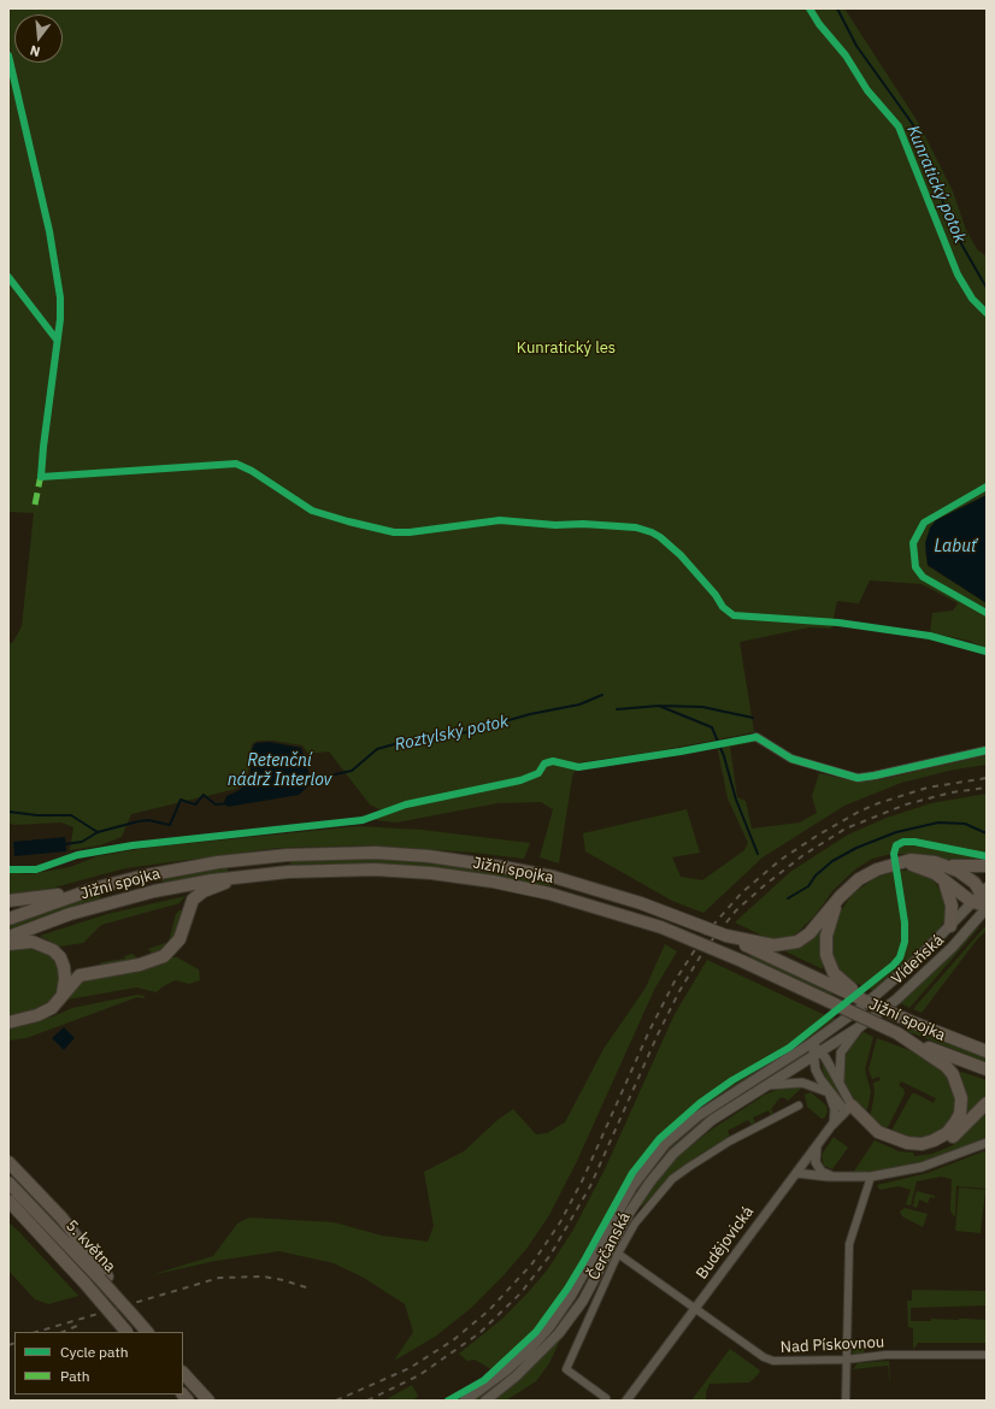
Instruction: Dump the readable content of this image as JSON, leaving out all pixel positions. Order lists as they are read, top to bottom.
{
  "streets": {
    "highway": ["Jižní spojka", "5. května"],
    "main road": ["Vídeňská"],
    "street": ["Budějovická", "Čerčanská", "Nad Pískovnou"]
  },
  "crossings": [
    ["Budějovická", "Nad Pískovnou"],
    ["Čerčanská", "Nad Pískovnou"]
  ],
  "water": [
    "Kunratický potok",
    "Labuť",
    "Roztylský potok",
    "Retenční nádrž Interlov"
  ],
  "parks": ["Kunratický les"],
  "legend": ["Cycle path", "Path"],
  "north": "bottom"
}
